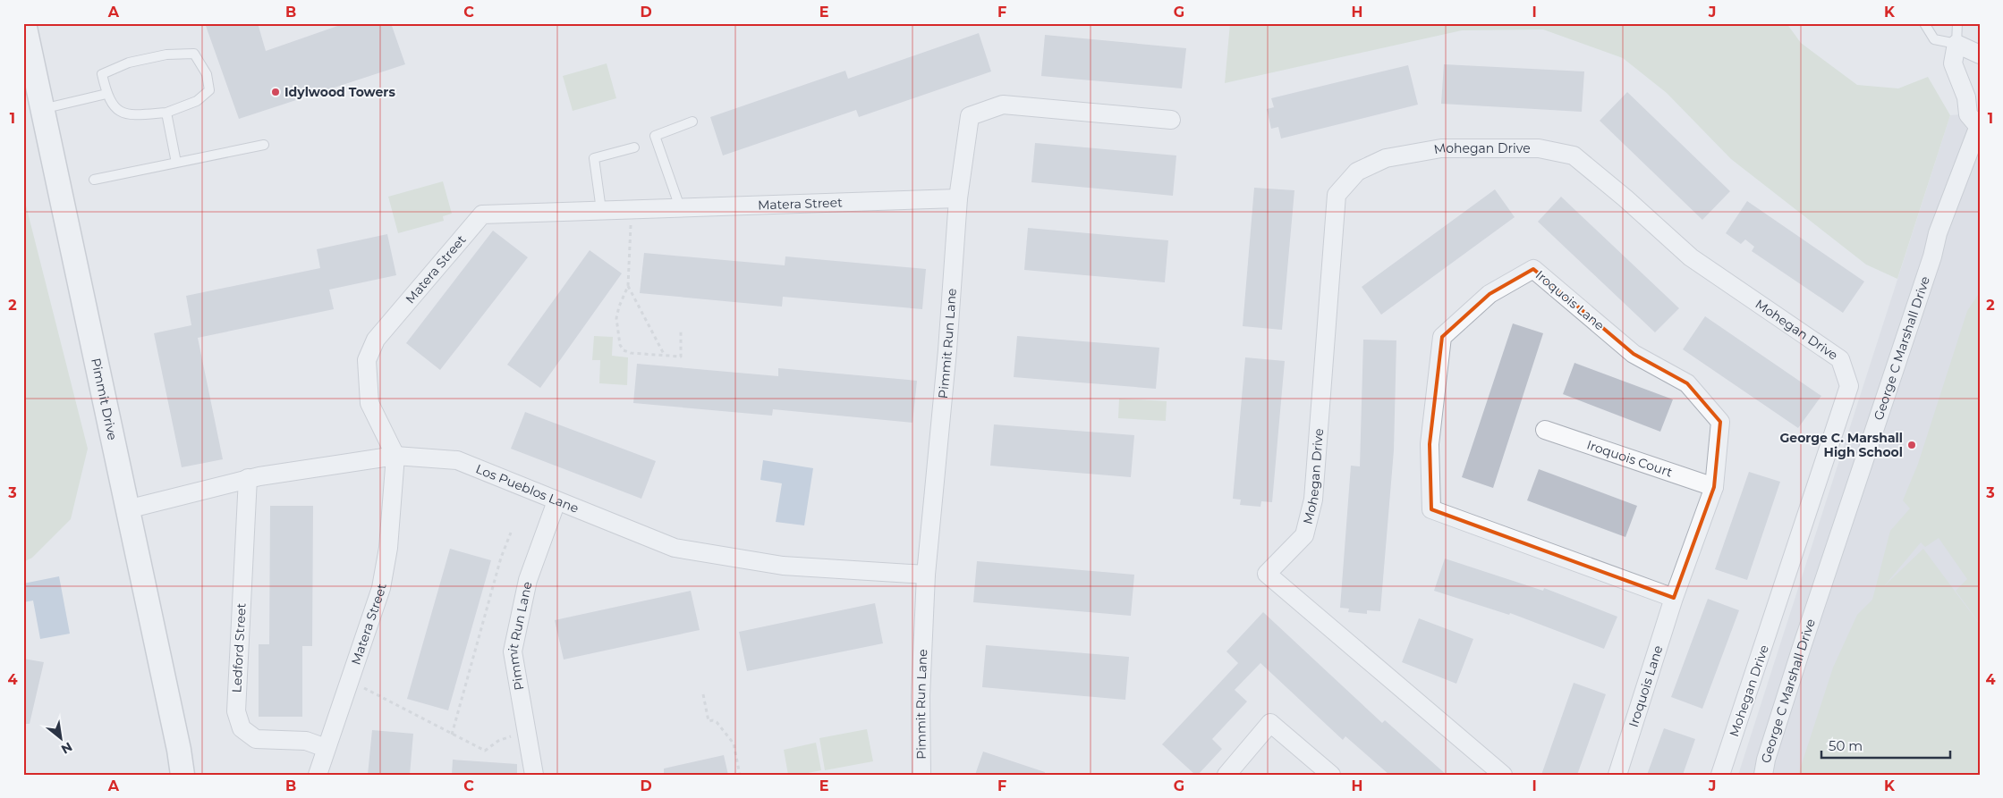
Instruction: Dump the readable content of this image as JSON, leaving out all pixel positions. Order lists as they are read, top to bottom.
{
  "streets": {
    "street": [
      "Mohegan Drive",
      "Matera Street",
      "Iroquois Lane",
      "Pimmit Run Lane",
      "George C Marshall Drive",
      "Pimmit Drive",
      "Iroquois Court",
      "Los Pueblos Lane",
      "Ledford Street"
    ]
  },
  "crossings": [
    ["Matera Street", "Pimmit Run Lane"],
    ["Matera Street", "Los Pueblos Lane"],
    ["Matera Street", "Ledford Street"],
    ["Iroquois Lane", "Iroquois Court"],
    ["Pimmit Run Lane", "Los Pueblos Lane"],
    ["Pimmit Drive", "Los Pueblos Lane"],
    ["Los Pueblos Lane", "Ledford Street"]
  ],
  "places": ["Idylwood Towers", "George C. Marshall High School"],
  "scale_bar": "50 m",
  "north": "bottom right",
  "grid": {
    "columns": [
      "A",
      "B",
      "C",
      "D",
      "E",
      "F",
      "G",
      "H",
      "I",
      "J",
      "K"
    ],
    "rows": [
      "1",
      "2",
      "3",
      "4"
    ]
  }
}
